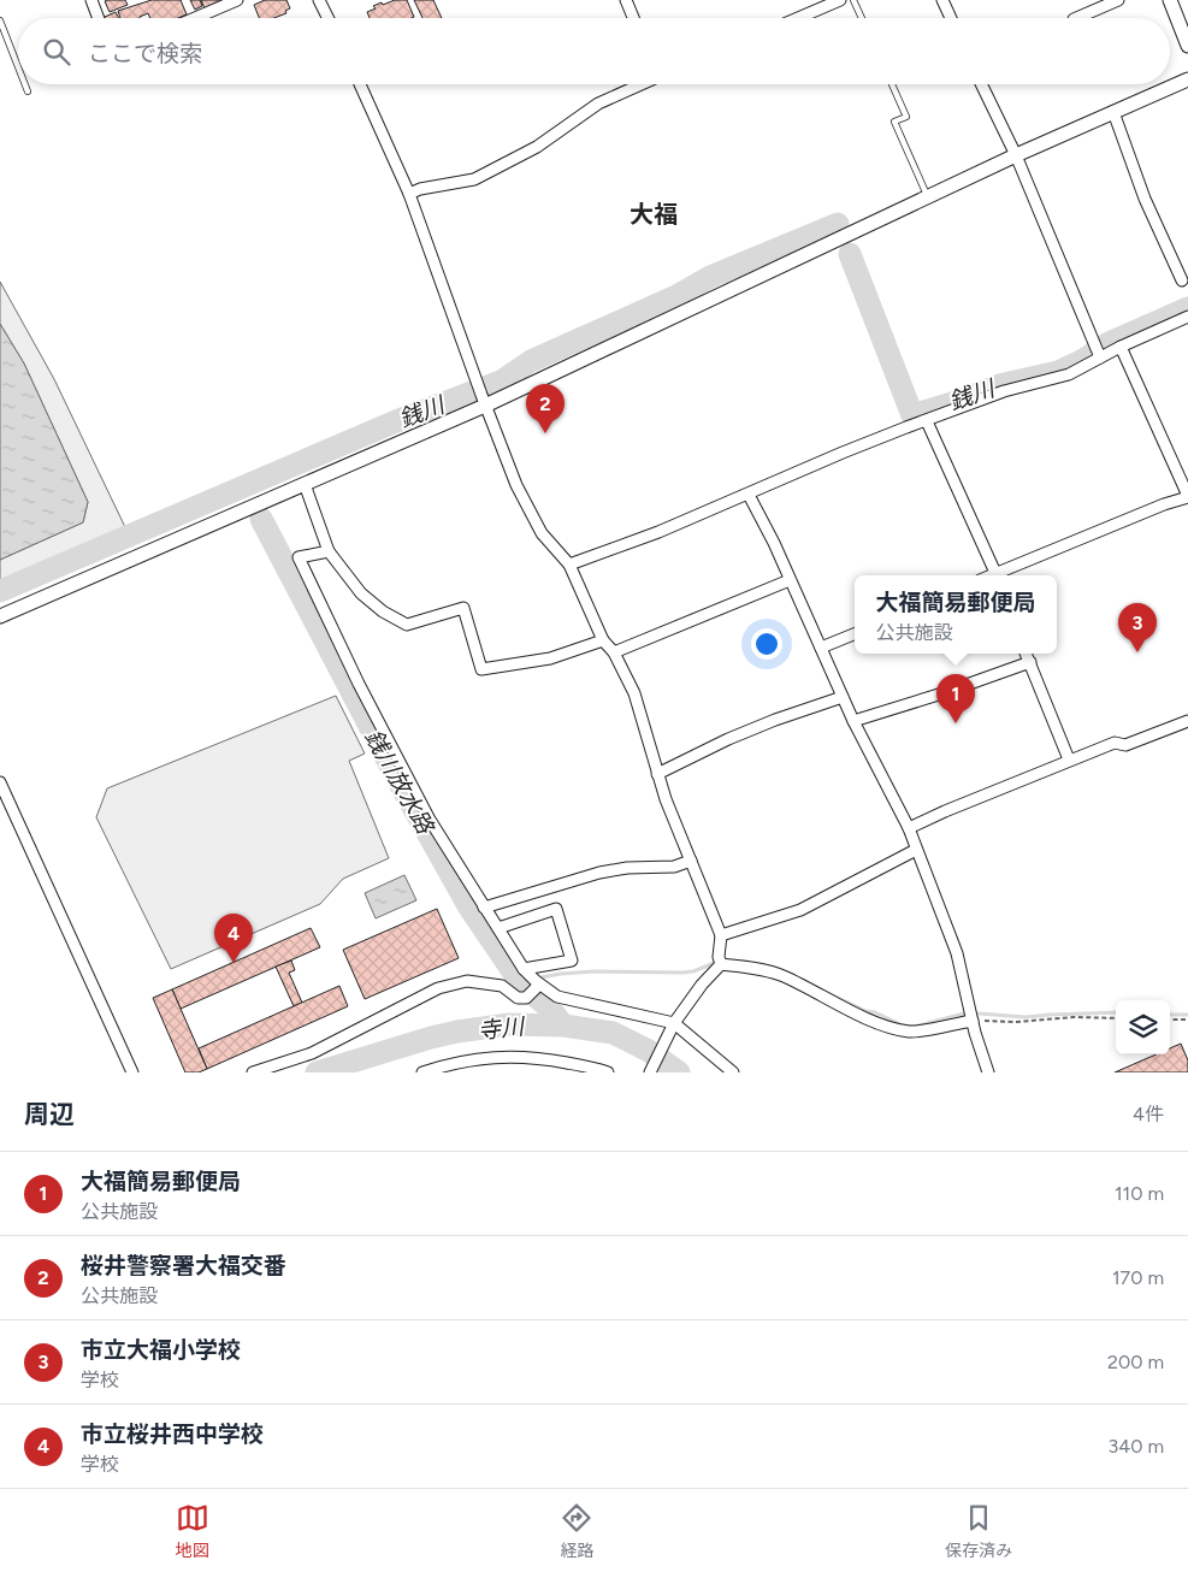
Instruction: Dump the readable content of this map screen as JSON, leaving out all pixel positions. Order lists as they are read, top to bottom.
{
  "districts": ["大福"],
  "water": ["銭川", "銭川放水路", "寺川"],
  "page": {
    "search": "ここで検索",
    "pins": [
      "2",
      "3",
      "1",
      "4"
    ],
    "popup": ["大福簡易郵便局", "公共施設"],
    "heading": ["周辺", "4件"],
    "list": [
      {
        "mark": "1",
        "name": "大福簡易郵便局",
        "note": "公共施設",
        "value": "110 m"
      },
      {
        "mark": "2",
        "name": "桜井警察署大福交番",
        "note": "公共施設",
        "value": "170 m"
      },
      {
        "mark": "3",
        "name": "市立大福小学校",
        "note": "学校",
        "value": "200 m"
      },
      {
        "mark": "4",
        "name": "市立桜井西中学校",
        "note": "学校",
        "value": "340 m"
      }
    ],
    "nav": ["地図", "経路", "保存済み"]
  }
}
